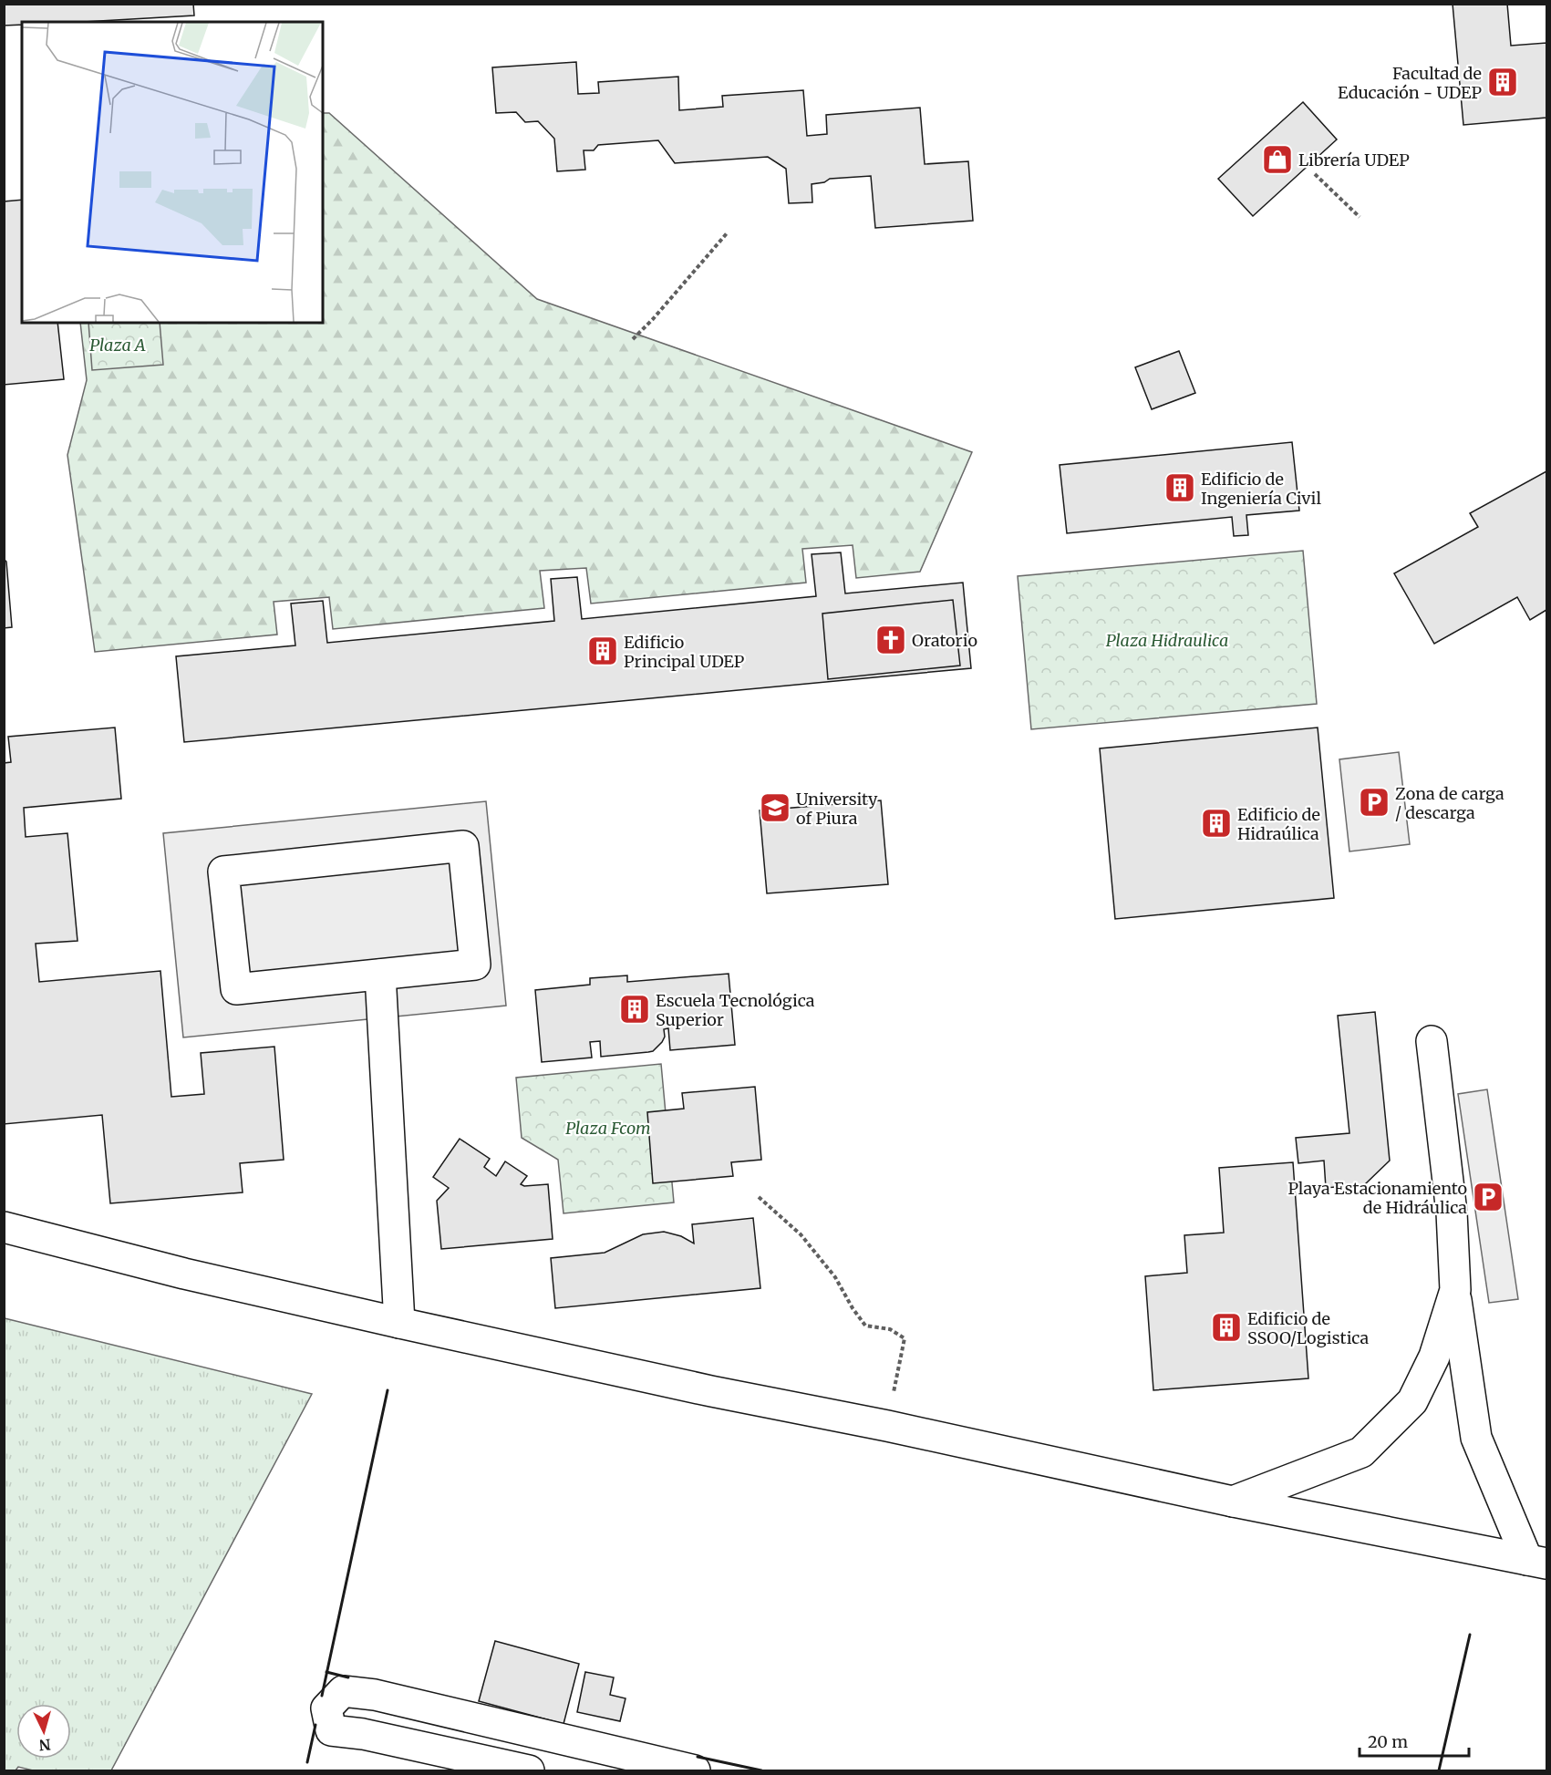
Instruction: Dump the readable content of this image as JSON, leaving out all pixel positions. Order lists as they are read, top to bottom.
{
  "parks": ["Plaza A", "Plaza Hidraulica", "Plaza Fcom"],
  "places": {
    "building": [
      "Facultad de Educación - UDEP",
      "Edificio de Ingeniería Civil",
      "Edificio Principal UDEP",
      "Edificio de Hidraúlica",
      "Escuela Tecnológica Superior",
      "Edificio de SSOO/Logistica"
    ],
    "shop": ["Librería UDEP"],
    "church": ["Oratorio"],
    "parking": ["Zona de carga / descarga", "Playa Estacionamiento de Hidráulica"],
    "school or university": ["University of Piura"]
  },
  "scale_bar": "20 m",
  "north": "bottom"
}
